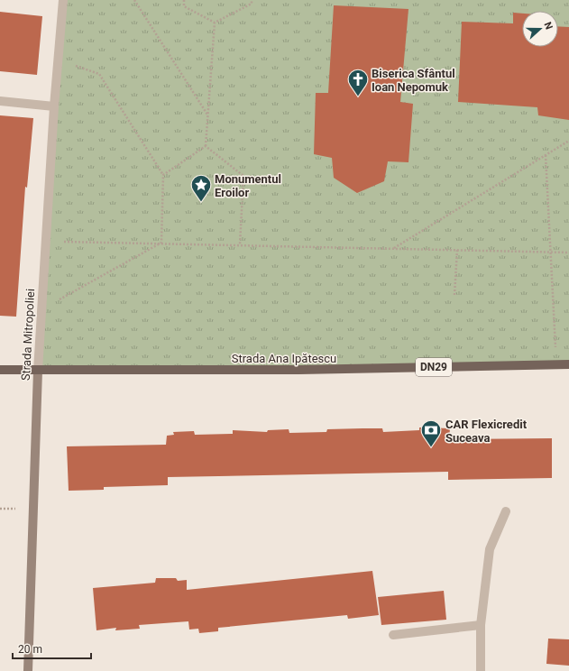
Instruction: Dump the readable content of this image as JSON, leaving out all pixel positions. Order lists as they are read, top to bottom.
{
  "streets": {
    "main road": ["Strada Mitropoliei", "Strada Ana Ipătescu", "DN29"]
  },
  "crossings": [
    ["Strada Mitropoliei", "Strada Ana Ipătescu"]
  ],
  "places": {
    "church": ["Biserica Sfântul Ioan Nepomuk"],
    "place": ["Monumentul Eroilor"],
    "bank": ["CAR Flexicredit Suceava"]
  },
  "scale_bar": "20 m",
  "north": "right"
}
